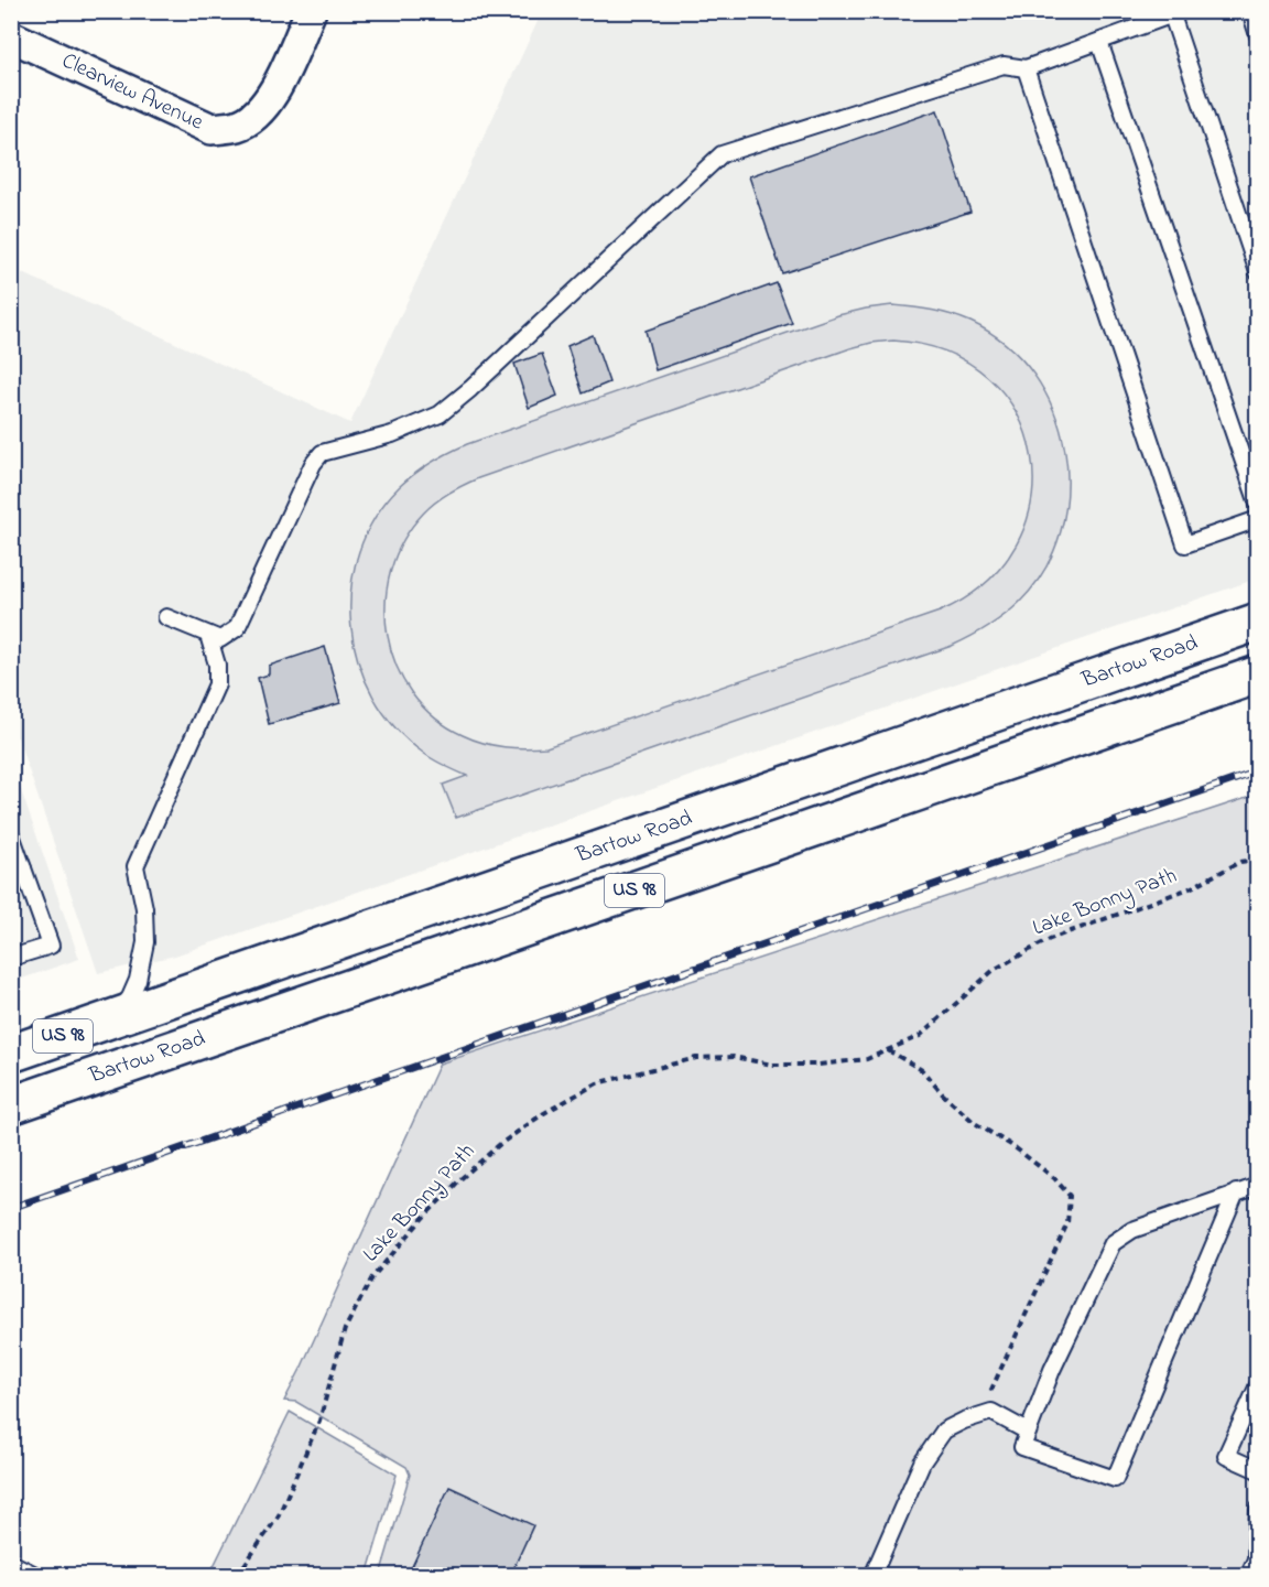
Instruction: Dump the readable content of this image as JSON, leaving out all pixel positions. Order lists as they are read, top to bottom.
{
  "streets": {
    "main road": ["Bartow Road", "US 98"],
    "street": ["Clearview Avenue"],
    "path": ["Lake Bonny Path"]
  }
}
